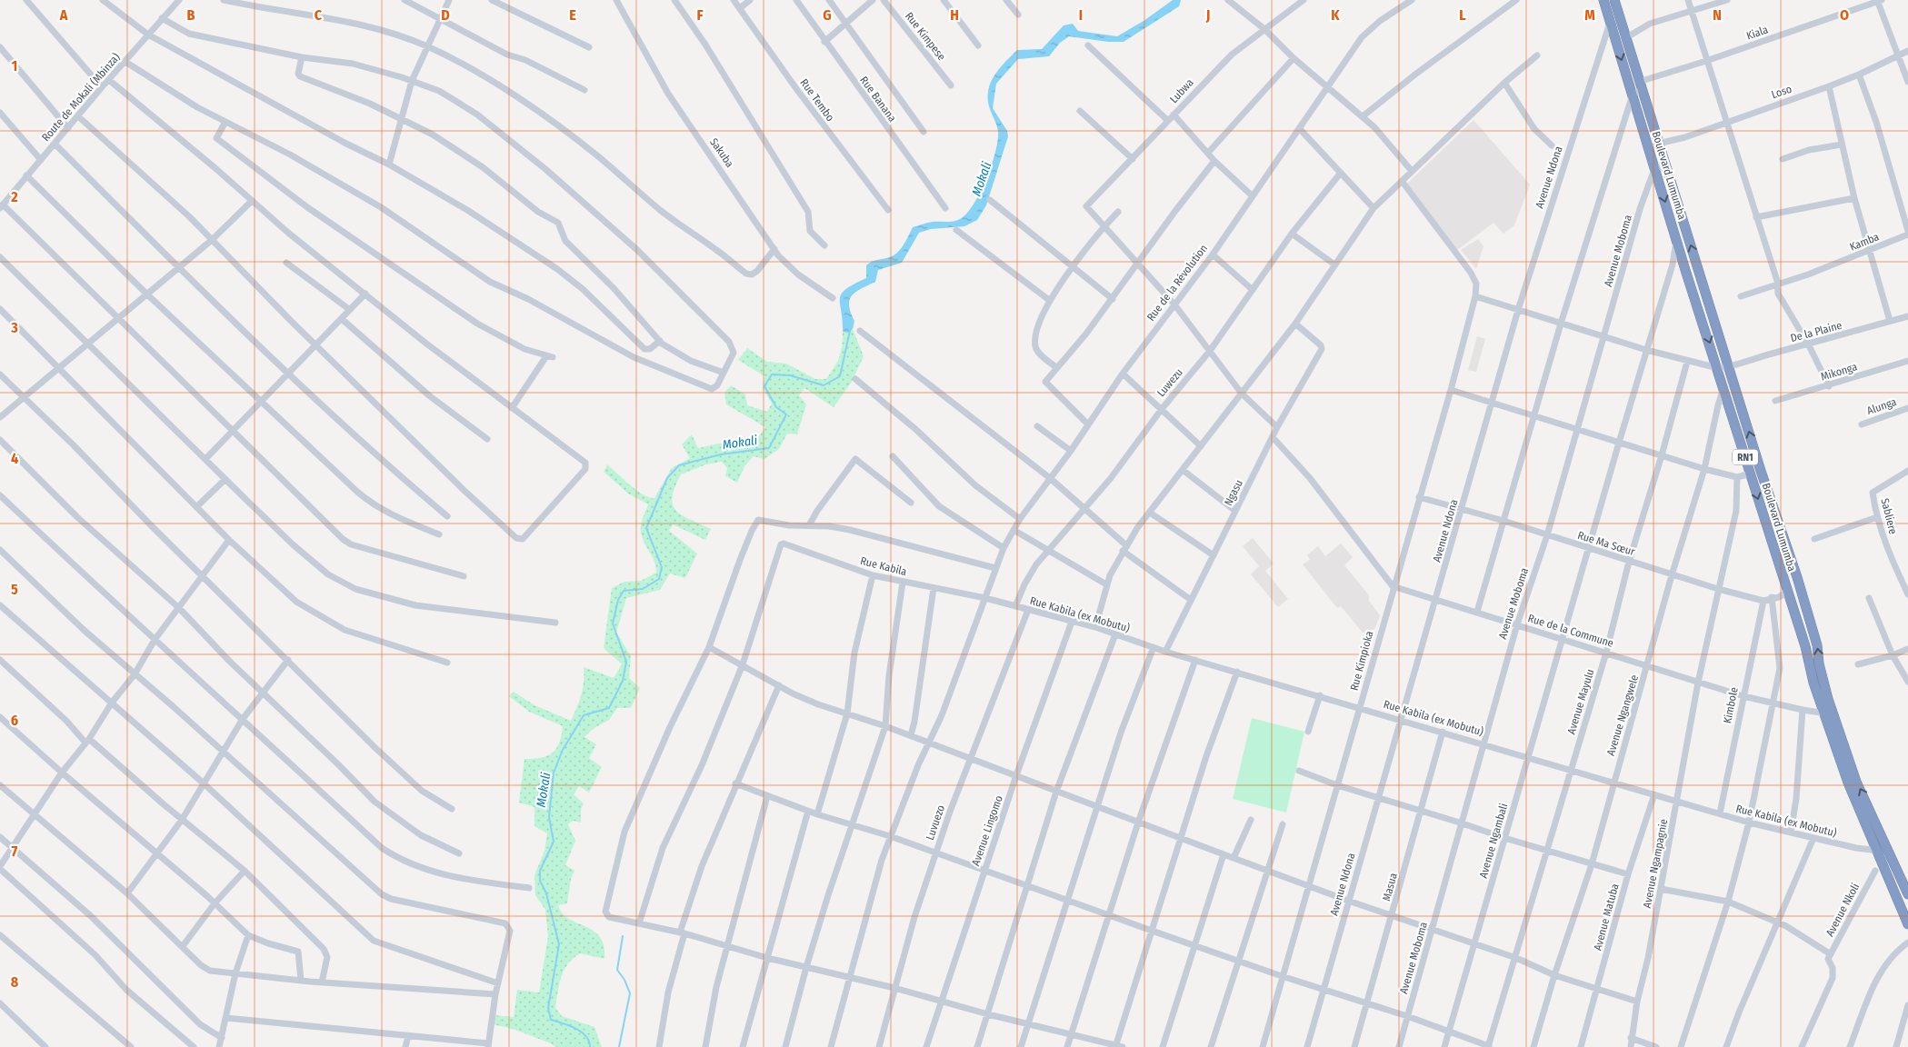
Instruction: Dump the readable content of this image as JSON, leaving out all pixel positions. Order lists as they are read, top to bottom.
{
  "streets": {
    "highway": ["Boulevard Lumumba", "RN1"],
    "street": [
      "Kiala",
      "Rue Kimpese",
      "Lubwa",
      "Loso",
      "Route de Mokali (Mbinza)",
      "Rue Banana",
      "Rue Tembo",
      "Sakuba",
      "Avenue Ndona",
      "Kamba",
      "Avenue Moboma",
      "Rue de la Révolution",
      "De la Plaine",
      "Mikonga",
      "Luwezu",
      "Alunga",
      "Ngasu",
      "Sabliere",
      "Rue Ma Sœur",
      "Rue Kabila",
      "Rue Kabila (ex Mobutu)",
      "Rue de la Commune",
      "Rue Kimpioka",
      "Avenue Mayulu",
      "Kimbole",
      "Avenue Ngangwele",
      "Luvuezo",
      "Avenue Lingomo",
      "Avenue Ngambali",
      "Avenue Ngampagnie",
      "Masua",
      "Avenue Nkoli",
      "Avenue Matuba"
    ]
  },
  "crossings": [
    ["Kiala", "Boulevard Lumumba"],
    ["Loso", "Boulevard Lumumba"],
    ["Boulevard Lumumba", "Avenue Ndona"],
    ["Boulevard Lumumba", "Avenue Moboma"],
    ["Boulevard Lumumba", "De la Plaine"],
    ["Boulevard Lumumba", "Rue Kabila (ex Mobutu)"],
    ["Boulevard Lumumba", "Rue de la Commune"],
    ["Boulevard Lumumba", "Avenue Ngangwele"],
    ["Boulevard Lumumba", "Avenue Ngambali"],
    ["Avenue Ndona", "De la Plaine"],
    ["Avenue Ndona", "Rue Ma Sœur"],
    ["Avenue Ndona", "Rue Kabila (ex Mobutu)"],
    ["Avenue Ndona", "Rue de la Commune"],
    ["Avenue Moboma", "De la Plaine"],
    ["Avenue Moboma", "Rue Ma Sœur"],
    ["Avenue Moboma", "Rue Kabila (ex Mobutu)"],
    ["Avenue Moboma", "Rue de la Commune"],
    ["Rue de la Révolution", "Rue Kabila"],
    ["Rue de la Révolution", "Rue Kabila (ex Mobutu)"],
    ["De la Plaine", "Rue Kimpioka"],
    ["De la Plaine", "Avenue Mayulu"],
    ["De la Plaine", "Avenue Ngambali"],
    ["Luwezu", "Rue Kabila (ex Mobutu)"],
    ["Ngasu", "Rue Kabila (ex Mobutu)"],
    ["Rue Ma Sœur", "Rue Kimpioka"],
    ["Rue Ma Sœur", "Avenue Mayulu"],
    ["Rue Ma Sœur", "Kimbole"],
    ["Rue Ma Sœur", "Avenue Ngangwele"],
    ["Rue Ma Sœur", "Avenue Ngambali"],
    ["Rue Ma Sœur", "Avenue Ngampagnie"],
    ["Rue Kabila", "Rue Kabila (ex Mobutu)"],
    ["Rue Kabila (ex Mobutu)", "Rue Kimpioka"],
    ["Rue Kabila (ex Mobutu)", "Avenue Mayulu"],
    ["Rue Kabila (ex Mobutu)", "Kimbole"],
    ["Rue Kabila (ex Mobutu)", "Avenue Ngangwele"],
    ["Rue Kabila (ex Mobutu)", "Luvuezo"],
    ["Rue Kabila (ex Mobutu)", "Avenue Lingomo"],
    ["Rue Kabila (ex Mobutu)", "Avenue Ngambali"],
    ["Rue Kabila (ex Mobutu)", "Avenue Ngampagnie"],
    ["Rue Kabila (ex Mobutu)", "Masua"],
    ["Rue Kabila (ex Mobutu)", "Avenue Matuba"],
    ["Rue de la Commune", "Rue Kimpioka"],
    ["Rue de la Commune", "Avenue Mayulu"],
    ["Rue de la Commune", "Kimbole"],
    ["Rue de la Commune", "Avenue Ngangwele"],
    ["Rue de la Commune", "Avenue Ngambali"],
    ["Rue de la Commune", "Avenue Ngampagnie"]
  ],
  "water": ["Mokali"],
  "grid": {
    "columns": [
      "A",
      "B",
      "C",
      "D",
      "E",
      "F",
      "G",
      "H",
      "I",
      "J",
      "K",
      "L",
      "M",
      "N",
      "O"
    ],
    "rows": [
      "1",
      "2",
      "3",
      "4",
      "5",
      "6",
      "7",
      "8"
    ]
  }
}
